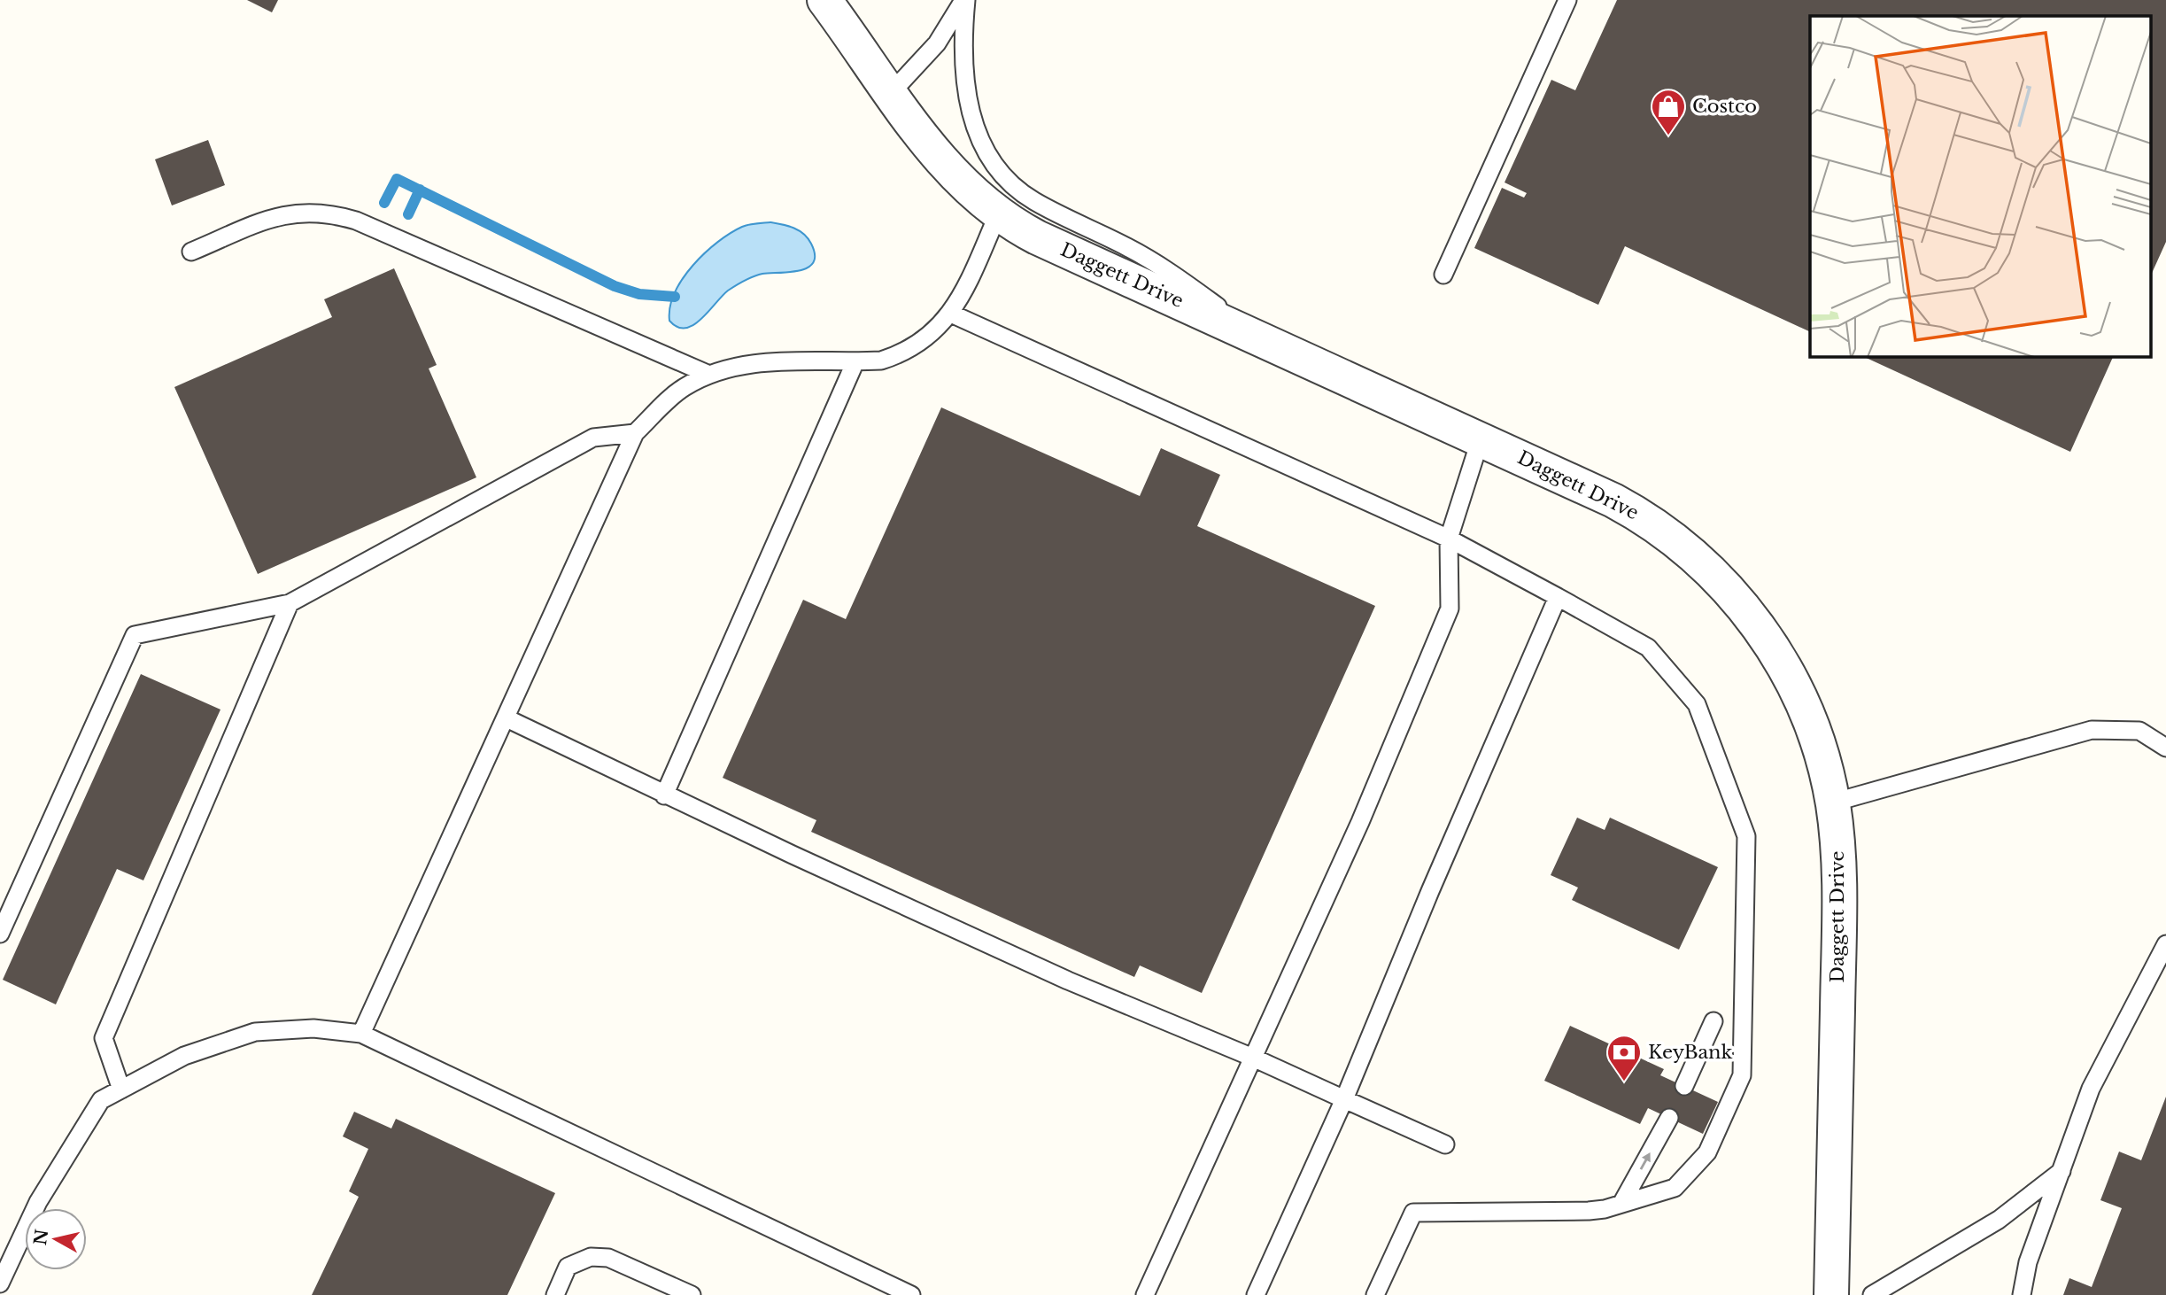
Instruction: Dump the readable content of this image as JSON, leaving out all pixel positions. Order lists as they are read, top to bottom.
{
  "streets": {
    "street": ["Daggett Drive"]
  },
  "places": {
    "shop": ["Costco"],
    "bank": ["KeyBank"]
  },
  "north": "left"
}
